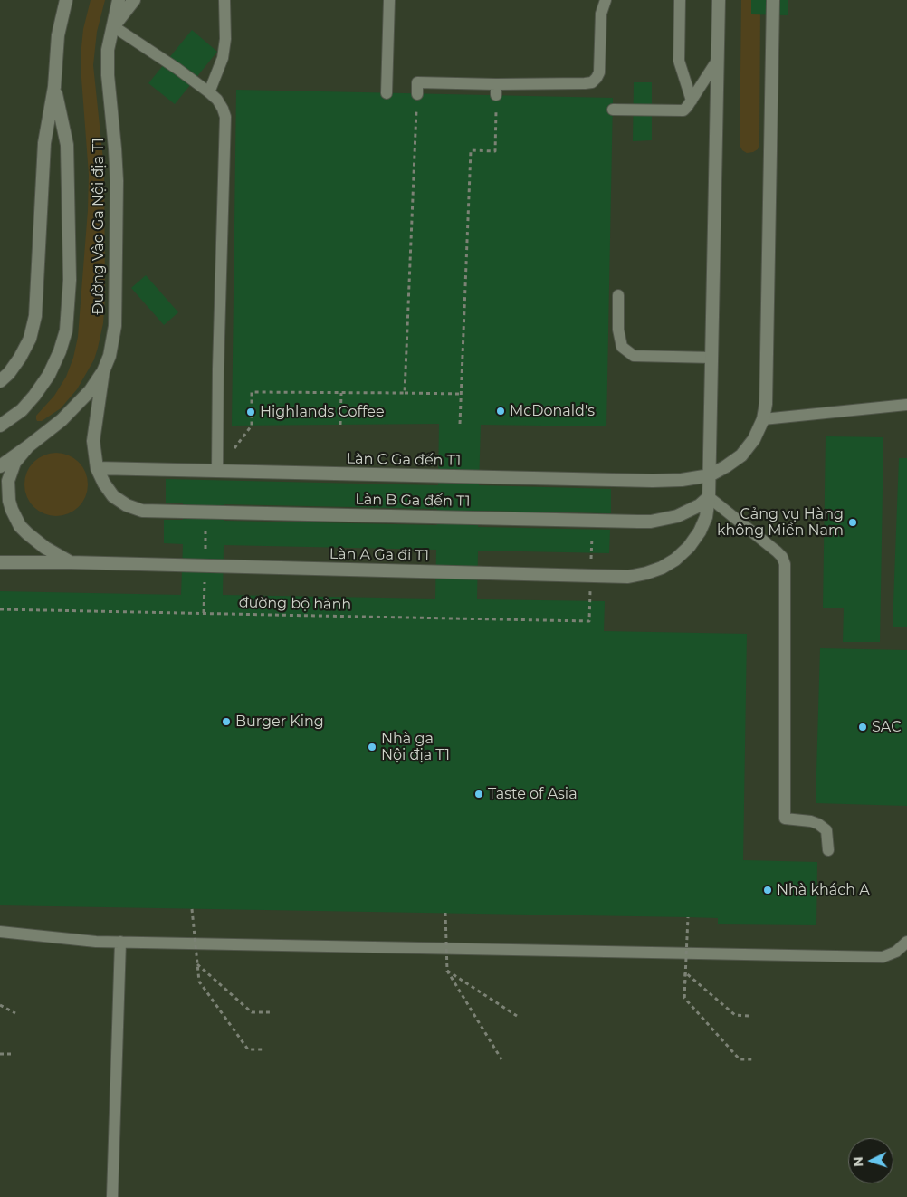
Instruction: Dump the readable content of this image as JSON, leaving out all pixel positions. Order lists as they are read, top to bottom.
{
  "streets": {
    "street": [
      "Đường Vào Ga Nội địa T1",
      "Làn C Ga đến T1",
      "Làn B Ga đến T1",
      "Làn A Ga đi T1"
    ],
    "path": ["đường bộ hành"]
  },
  "crossings": [
    ["Làn C Ga đến T1", "Làn B Ga đến T1"],
    ["Làn C Ga đến T1", "Làn A Ga đi T1"],
    ["Làn B Ga đến T1", "Làn A Ga đi T1"]
  ],
  "places": [
    "McDonald's",
    "Highlands Coffee",
    "Cảng vụ Hàng không Miền Nam",
    "Burger King",
    "SAC",
    "Nhà ga Nội địa T1",
    "Taste of Asia",
    "Nhà khách A"
  ],
  "north": "left"
}
